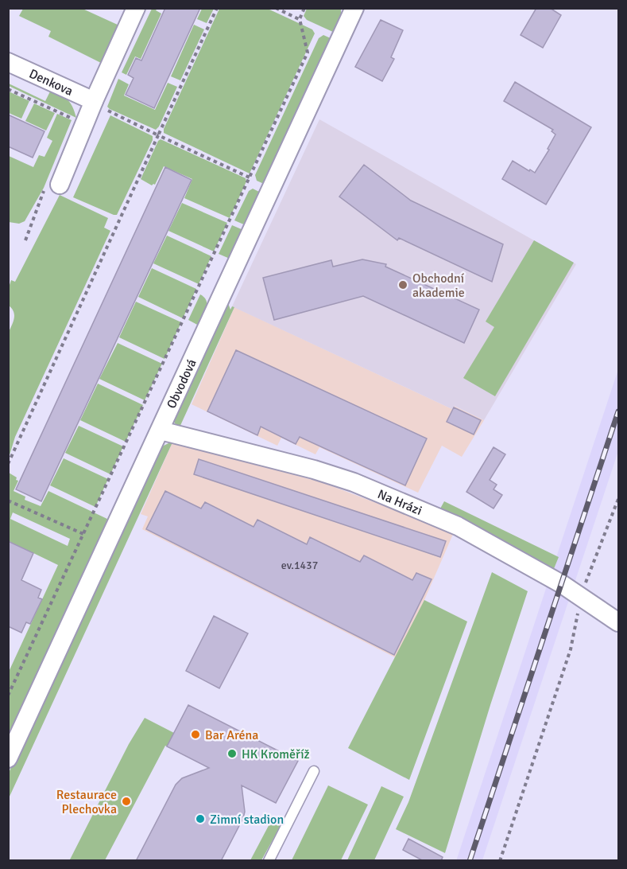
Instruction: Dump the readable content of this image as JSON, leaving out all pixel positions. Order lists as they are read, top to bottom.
{
  "streets": {
    "street": ["Denkova", "Obvodová", "Na Hrázi"]
  },
  "crossings": [
    ["Obvodová", "Na Hrázi"]
  ],
  "places": [
    "Obchodní akademie",
    "Bar Aréna",
    "HK Kroměříž",
    "Restaurace Plechovka",
    "Zimní stadion"
  ],
  "house_numbers": ["ev.1437"]
}
